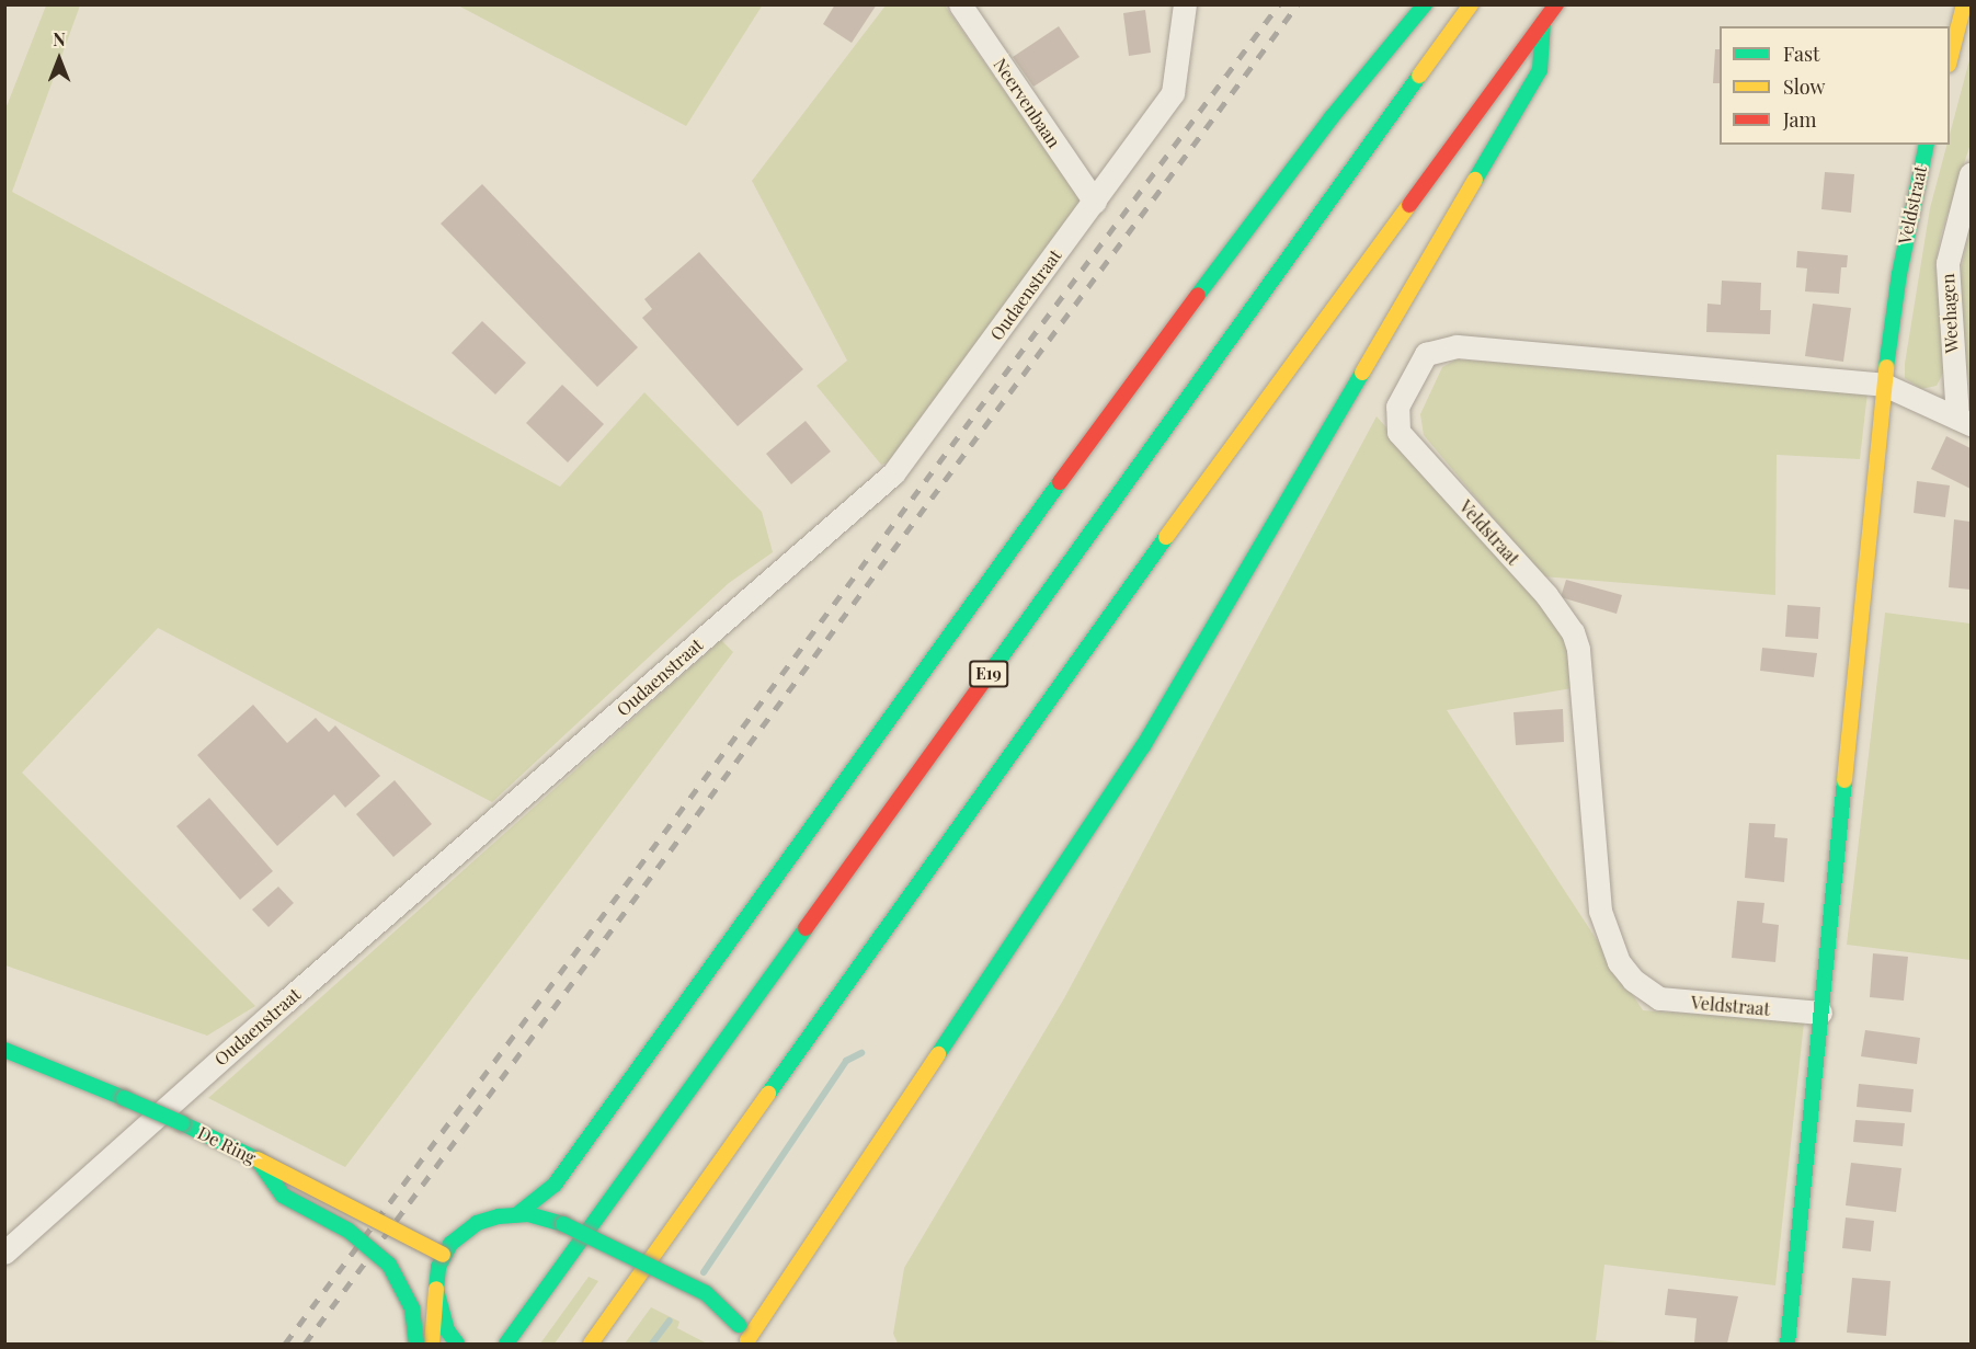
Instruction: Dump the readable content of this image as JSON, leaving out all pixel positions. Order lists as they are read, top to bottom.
{
  "streets": {
    "main road": ["Veldstraat", "E19", "De Ring"],
    "street": ["Neervenbaan", "Oudaenstraat", "Weehagen"]
  },
  "crossings": [
    ["Neervenbaan", "Oudaenstraat"]
  ],
  "legend": ["Fast", "Slow", "Jam"],
  "north": "top"
}
